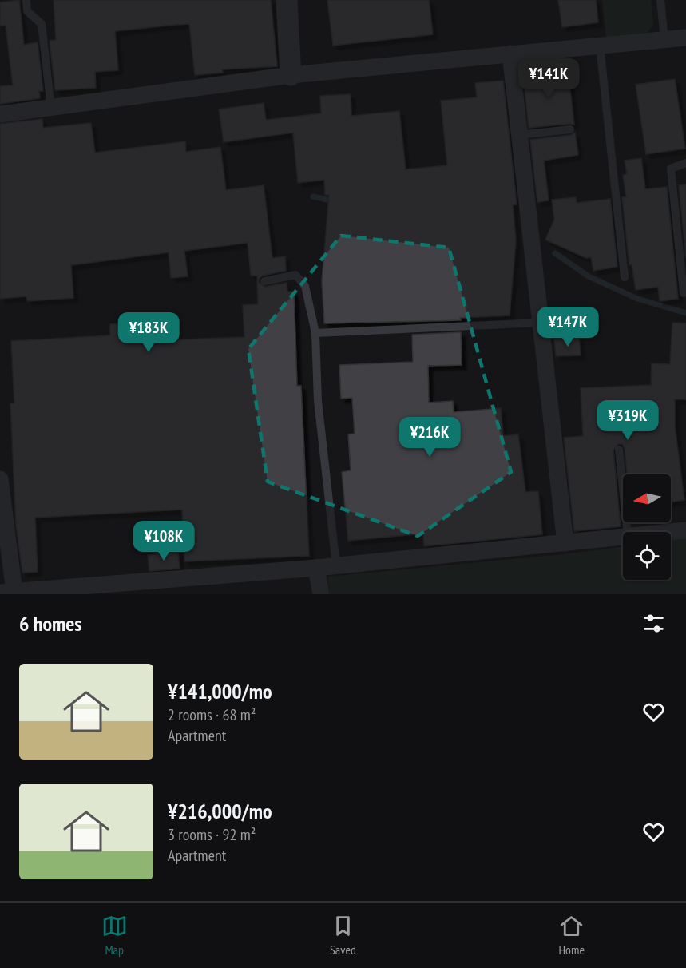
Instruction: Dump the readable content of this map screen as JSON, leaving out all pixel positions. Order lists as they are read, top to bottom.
{
  "north": "left",
  "page": {
    "price": [
      "¥141K",
      "¥147K",
      "¥183K",
      "¥319K",
      "¥216K",
      "¥108K"
    ],
    "heading": "6 homes",
    "list": [
      {
        "name": "¥141,000/mo",
        "note": "2 rooms · 68 m² · Apartment"
      },
      {
        "name": "¥216,000/mo",
        "note": "3 rooms · 92 m² · Apartment"
      }
    ],
    "tabs": ["Map", "Saved", "Home"]
  }
}
